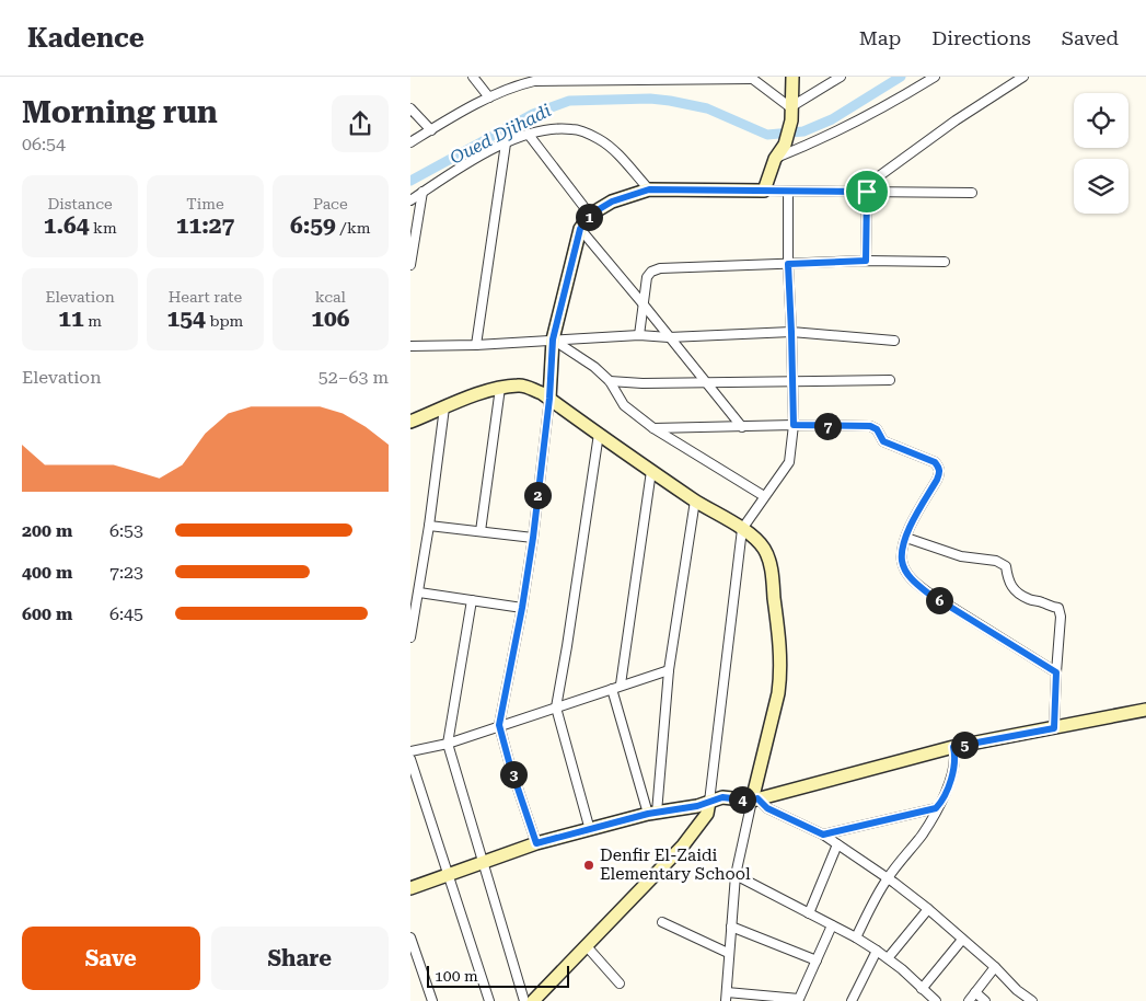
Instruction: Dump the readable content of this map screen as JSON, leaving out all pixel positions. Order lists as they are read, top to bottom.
{
  "water": ["Oued Djihadi"],
  "places": ["Denfir El-Zaidi Elementary School"],
  "scale_bar": "100 m",
  "page": {
    "header": "Kadence",
    "nav": ["Map", "Directions", "Saved"],
    "heading": ["Morning run", "06:54"],
    "stats": [
      ["Distance", "1.64 km"],
      ["Time", "11:27"],
      ["Pace", "6:59 /km"],
      ["Elevation", "11 m"],
      ["Heart rate", "154 bpm"],
      ["kcal", "106"]
    ],
    "pins": [
      "1",
      "7",
      "2",
      "6",
      "5",
      "3",
      "4"
    ],
    "chart": ["Elevation", "52–63 m"],
    "list": [
      {
        "name": "200 m",
        "note": "6:53"
      },
      {
        "name": "400 m",
        "note": "7:23"
      },
      {
        "name": "600 m",
        "note": "6:45"
      }
    ],
    "buttons": ["Save", "Share"],
    "scale": "100 m"
  }
}
